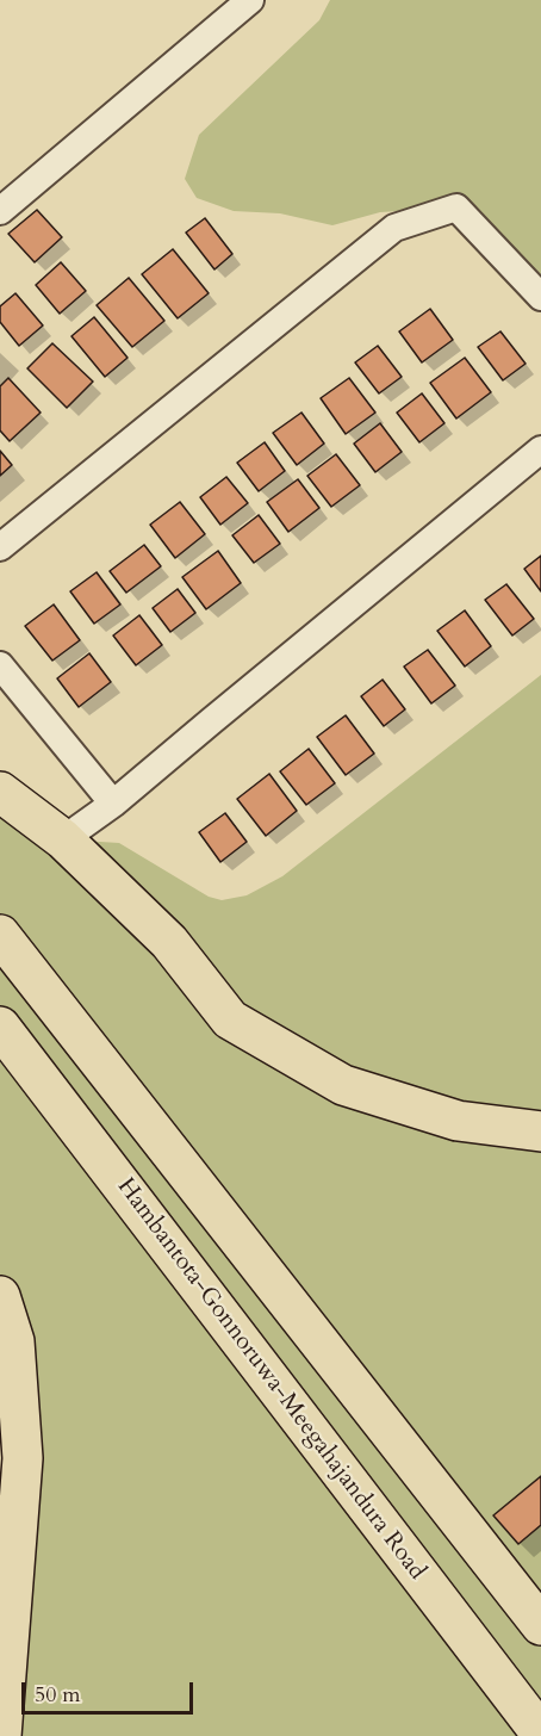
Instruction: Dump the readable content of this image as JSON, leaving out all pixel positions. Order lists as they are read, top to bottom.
{
  "streets": {
    "main road": ["Hambantota-Gonnoruwa-Meegahajandura Road"]
  },
  "scale_bar": "50 m"
}
